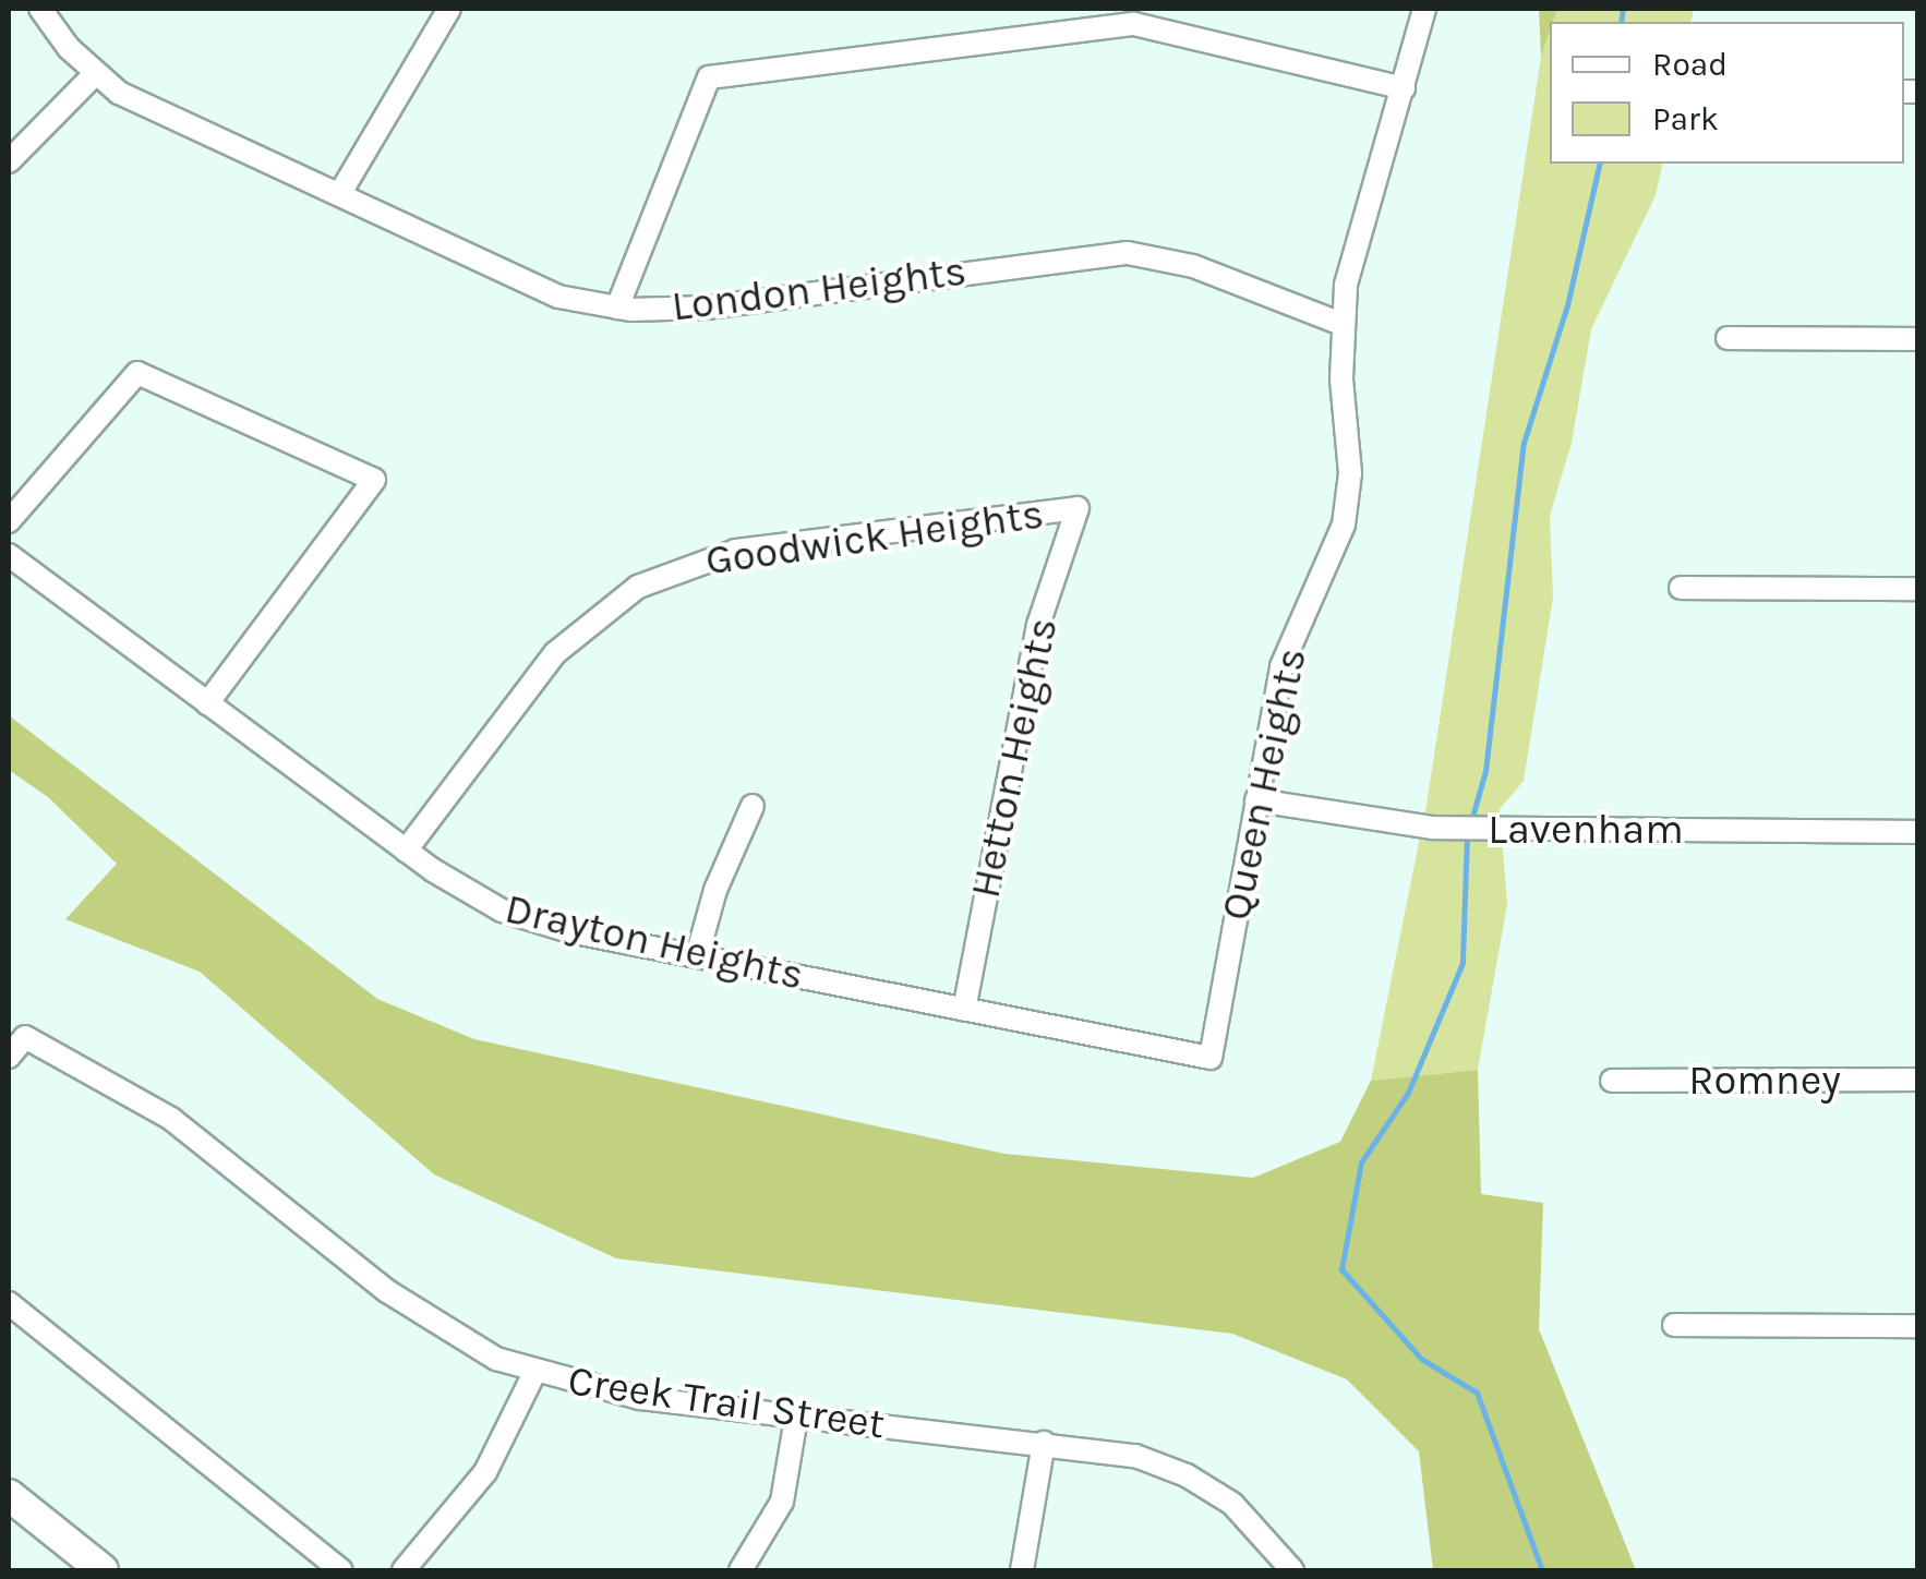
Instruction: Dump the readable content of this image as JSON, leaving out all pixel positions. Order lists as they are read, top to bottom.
{
  "streets": {
    "street": [
      "London Heights",
      "Goodwick Heights",
      "Hetton Heights",
      "Queen Heights",
      "Lavenham",
      "Drayton Heights",
      "Romney",
      "Creek Trail Street"
    ]
  },
  "crossings": [
    ["London Heights", "Queen Heights"],
    ["Goodwick Heights", "Hetton Heights"],
    ["Goodwick Heights", "Drayton Heights"],
    ["Hetton Heights", "Drayton Heights"],
    ["Queen Heights", "Lavenham"],
    ["Queen Heights", "Drayton Heights"]
  ],
  "legend": ["Road", "Park"]
}
